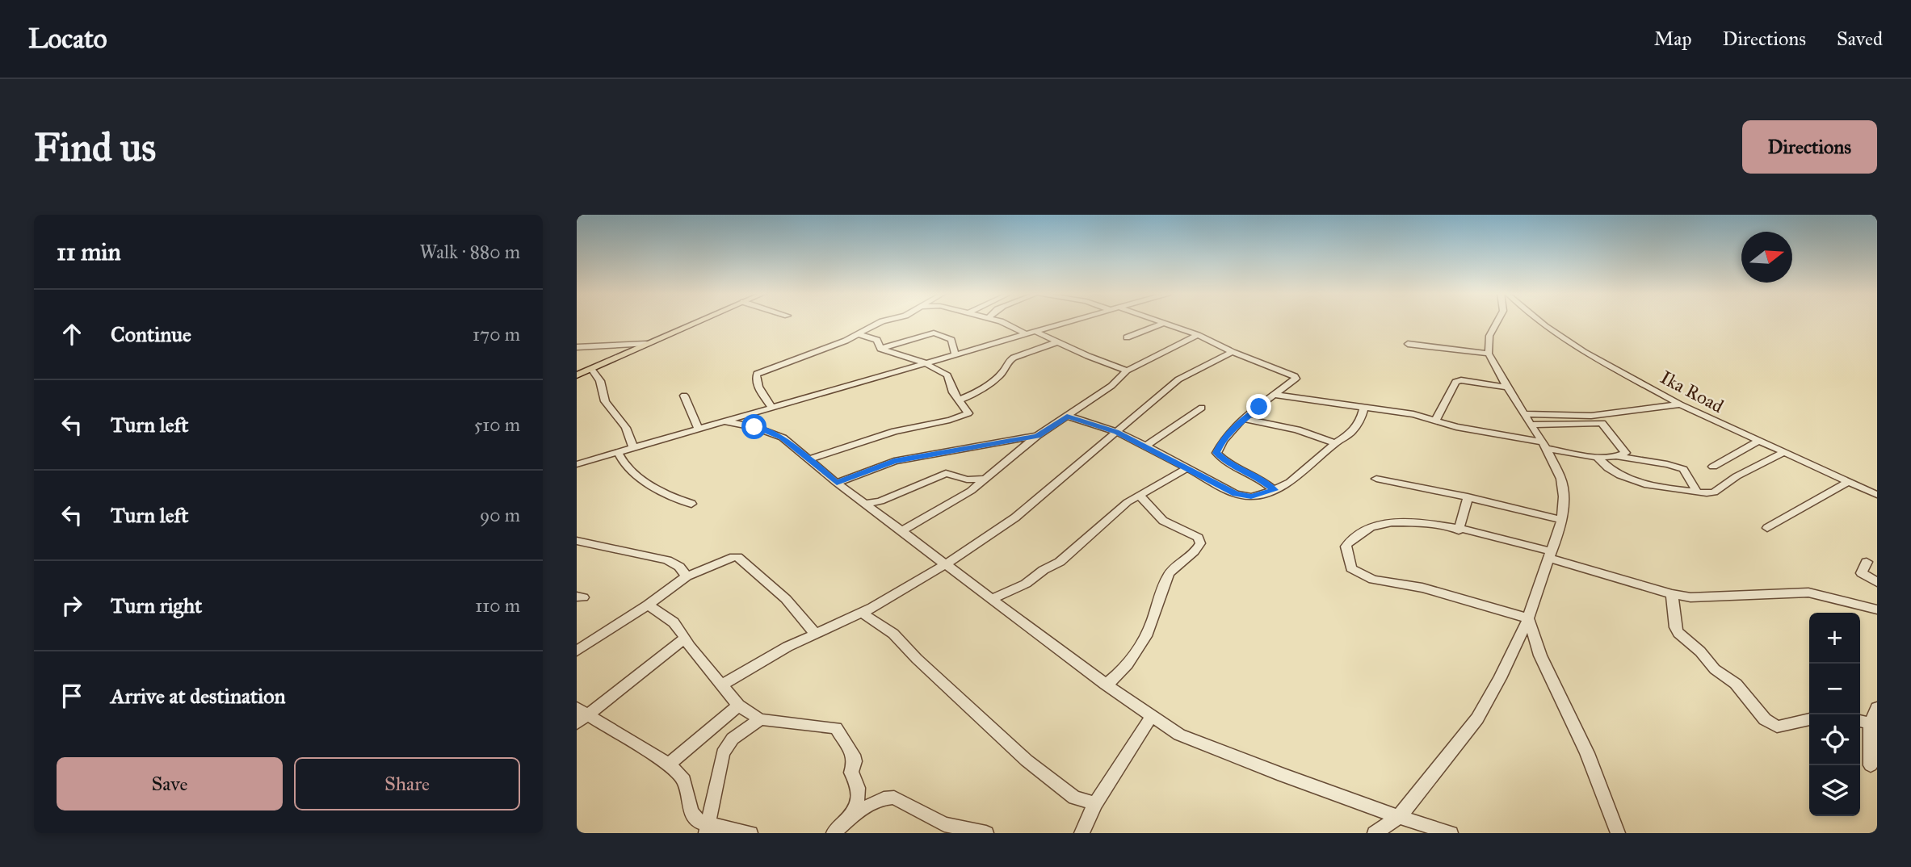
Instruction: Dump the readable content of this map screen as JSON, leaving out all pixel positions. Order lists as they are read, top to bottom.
{
  "streets": {
    "street": ["Ika Road"]
  },
  "north": "right",
  "page": {
    "header": "Locato",
    "nav": ["Map", "Directions", "Saved"],
    "buttons": [
      "Directions",
      ["Save", "Share"]
    ],
    "title": "Find us",
    "heading": ["11 min", "Walk · 880 m"],
    "list": [
      ["Continue", "170 m"],
      ["Turn left", "510 m"],
      ["Turn left", "90 m"],
      ["Turn right", "110 m"],
      "Arrive at destination"
    ],
    "map_buttons": ["+", "−"]
  }
}
